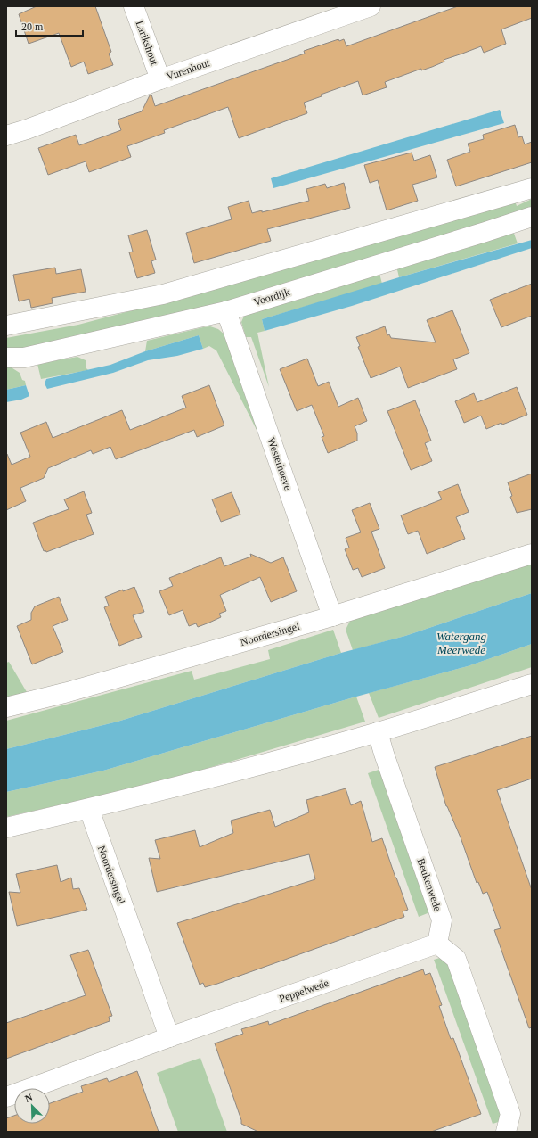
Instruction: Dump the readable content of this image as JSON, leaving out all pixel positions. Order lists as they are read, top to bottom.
{
  "streets": {
    "street": [
      "Larikshout",
      "Vurenhout",
      "Voordijk",
      "Westerhoeve",
      "Noordersingel",
      "Beukenwede",
      "Peppelwede"
    ]
  },
  "crossings": [
    ["Larikshout", "Vurenhout"],
    ["Voordijk", "Westerhoeve"],
    ["Westerhoeve", "Noordersingel"],
    ["Noordersingel", "Peppelwede"],
    ["Beukenwede", "Peppelwede"]
  ],
  "water": ["Watergang Meerwede"],
  "scale_bar": "20 m",
  "north": "top left"
}
